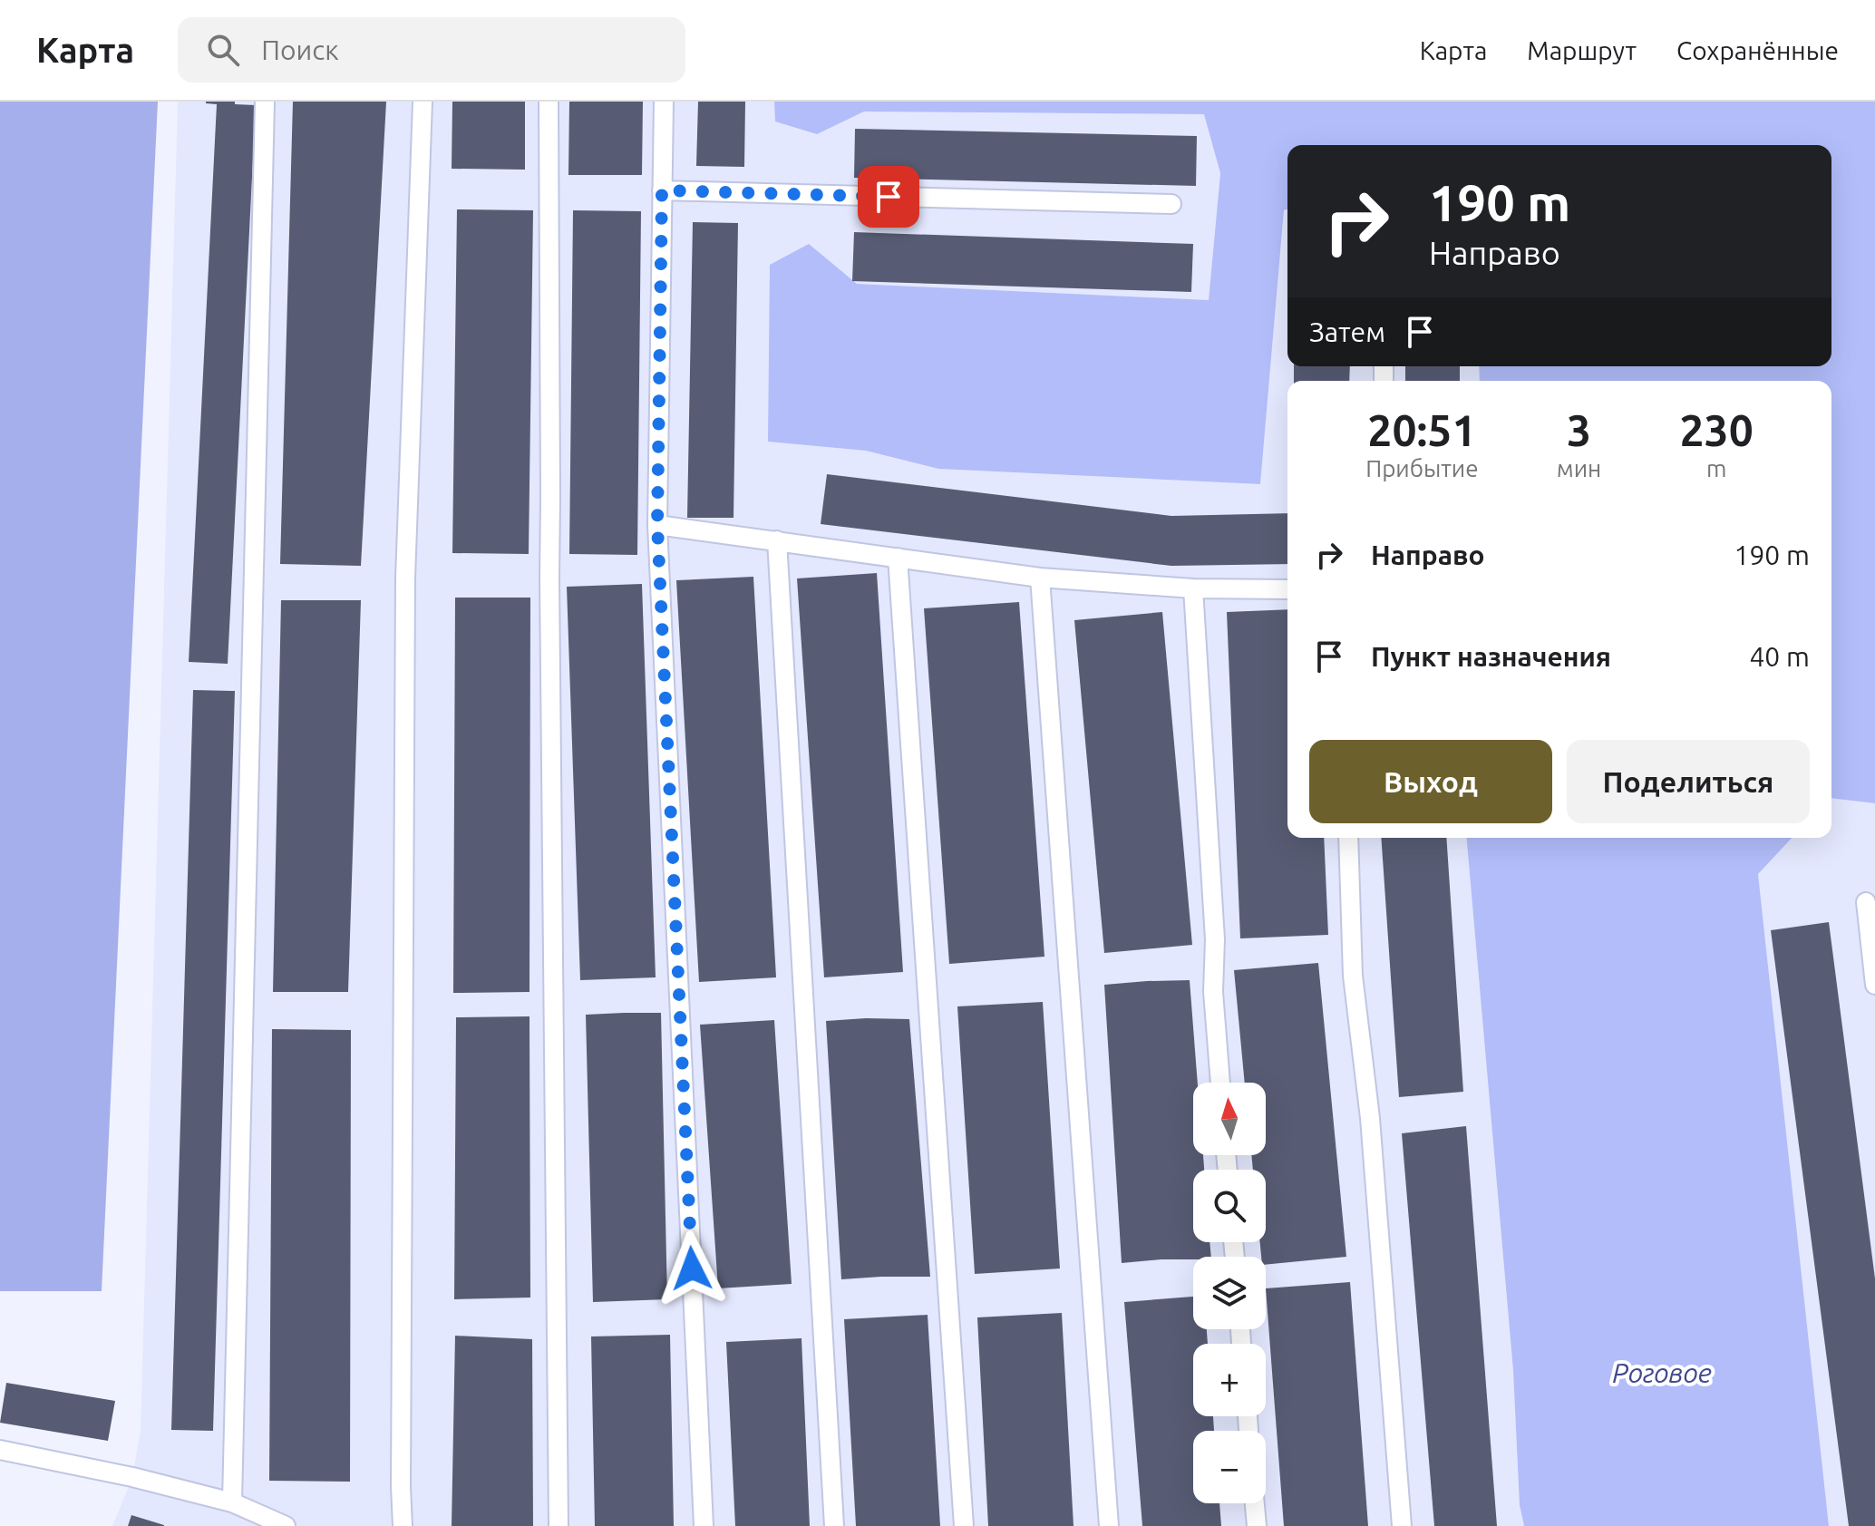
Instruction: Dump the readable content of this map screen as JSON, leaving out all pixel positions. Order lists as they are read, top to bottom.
{
  "water": ["Роговое"],
  "north": "top",
  "page": {
    "header": "Карта",
    "search": "Поиск",
    "nav": ["Карта", "Маршрут", "Сохранённые"],
    "turn": ["190 m", "Направо"],
    "then": "Затем",
    "eta": [
      "20:51",
      "Прибытие",
      "3",
      "мин",
      "230",
      "m"
    ],
    "list": [
      {
        "name": "Направо",
        "value": "190 m"
      },
      {
        "name": "Пункт назначения",
        "value": "40 m"
      }
    ],
    "buttons": ["Выход", "Поделиться"],
    "map_buttons": ["+", "−"]
  }
}
